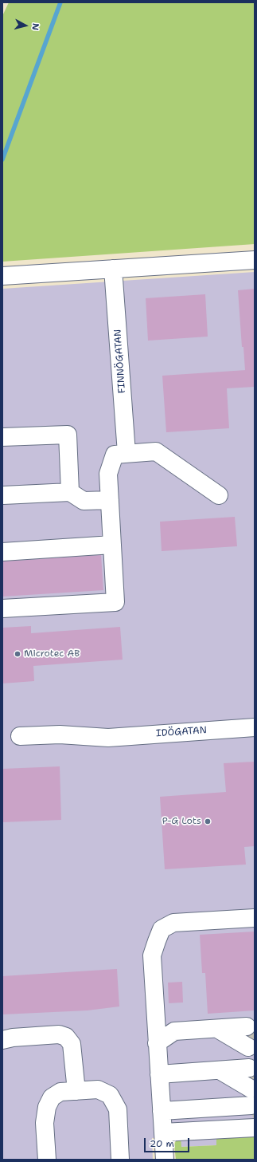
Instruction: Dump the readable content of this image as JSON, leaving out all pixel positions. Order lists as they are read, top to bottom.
{
  "streets": {
    "street": ["FINNÖGATAN", "IDÖGATAN"]
  },
  "places": ["Microtec AB", "P-G Lots"],
  "scale_bar": "20 m",
  "north": "right"
}
